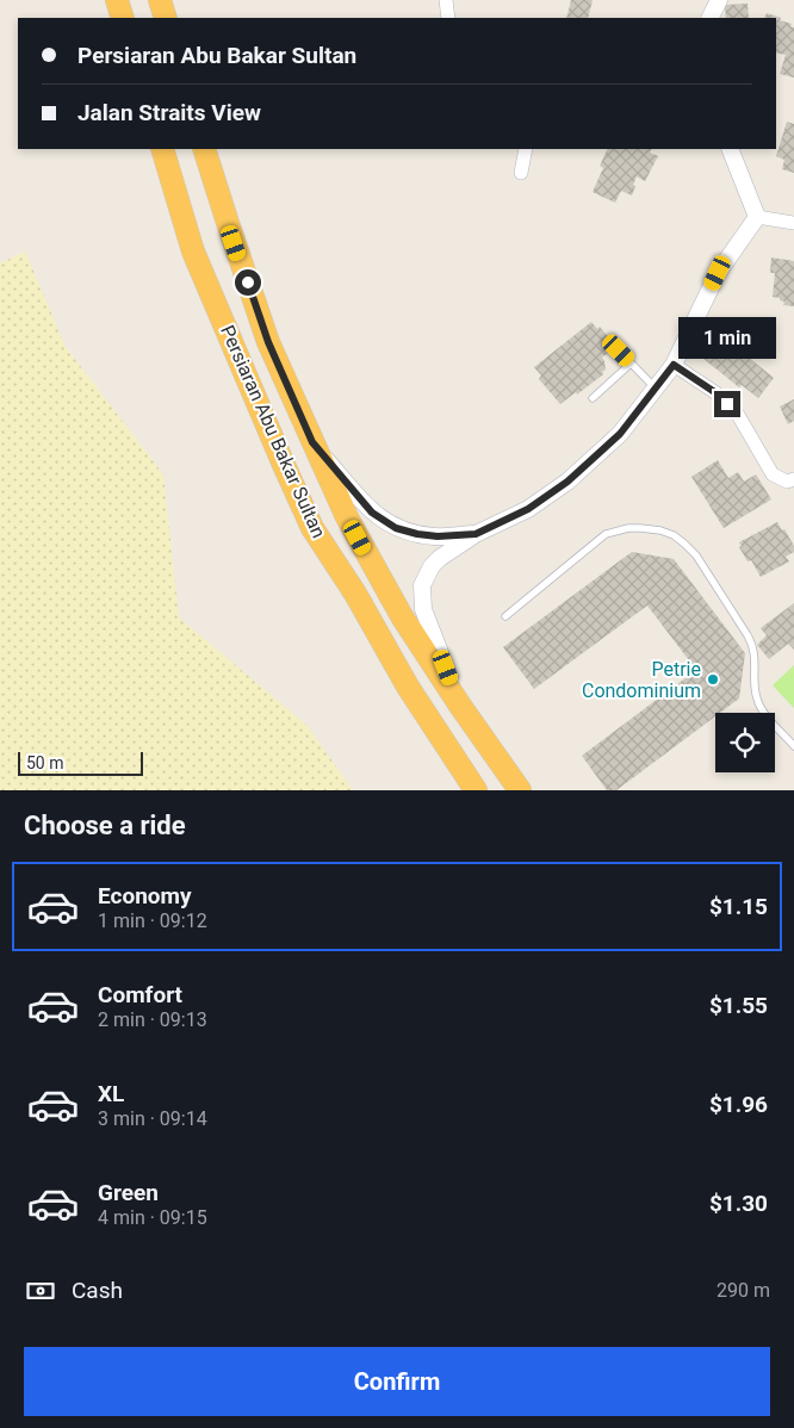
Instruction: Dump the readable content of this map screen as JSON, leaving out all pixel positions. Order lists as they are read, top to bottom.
{
  "streets": {
    "highway": ["Persiaran Abu Bakar Sultan"]
  },
  "places": ["Petrie Condominium"],
  "scale_bar": "50 m",
  "page": {
    "banner": ["Persiaran Abu Bakar Sultan", "Jalan Straits View"],
    "bubble": "1 min",
    "scale": "50 m",
    "heading": "Choose a ride",
    "list": [
      {
        "name": "Economy",
        "note": "1 min · 09:12",
        "value": "$1.15"
      },
      {
        "name": "Comfort",
        "note": "2 min · 09:13",
        "value": "$1.55"
      },
      {
        "name": "XL",
        "note": "3 min · 09:14",
        "value": "$1.96"
      },
      {
        "name": "Green",
        "note": "4 min · 09:15",
        "value": "$1.30"
      }
    ],
    "pay": ["Cash", "290 m"],
    "buttons": "Confirm"
  }
}
